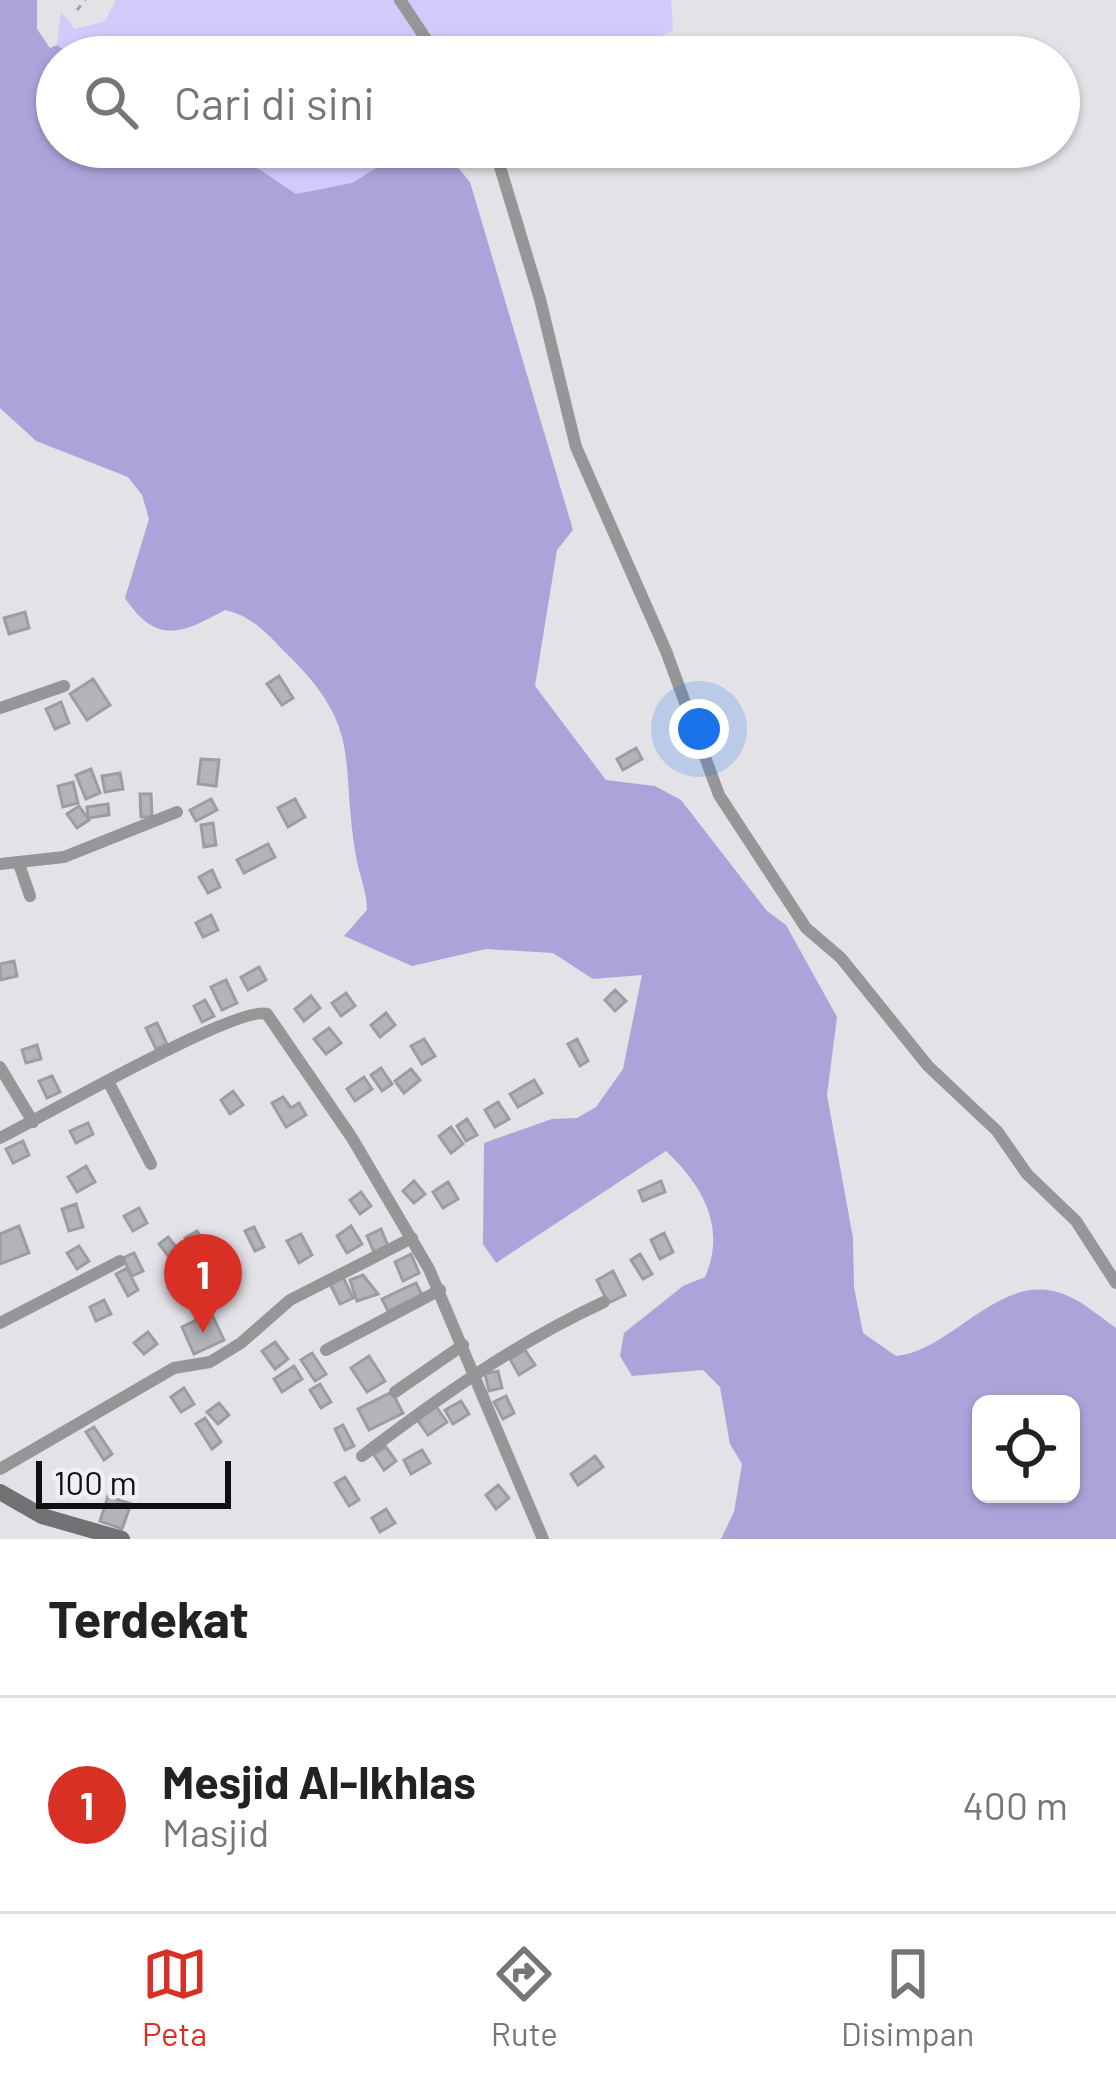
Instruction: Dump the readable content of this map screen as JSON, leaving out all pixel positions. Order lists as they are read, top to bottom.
{
  "scale_bar": "100 m",
  "page": {
    "search": "Cari di sini",
    "pins": "1",
    "scale": "100 m",
    "heading": "Terdekat",
    "list": [
      {
        "mark": "1",
        "name": "Mesjid Al-Ikhlas",
        "note": "Masjid",
        "value": "400 m"
      }
    ],
    "nav": ["Peta", "Rute", "Disimpan"]
  }
}
